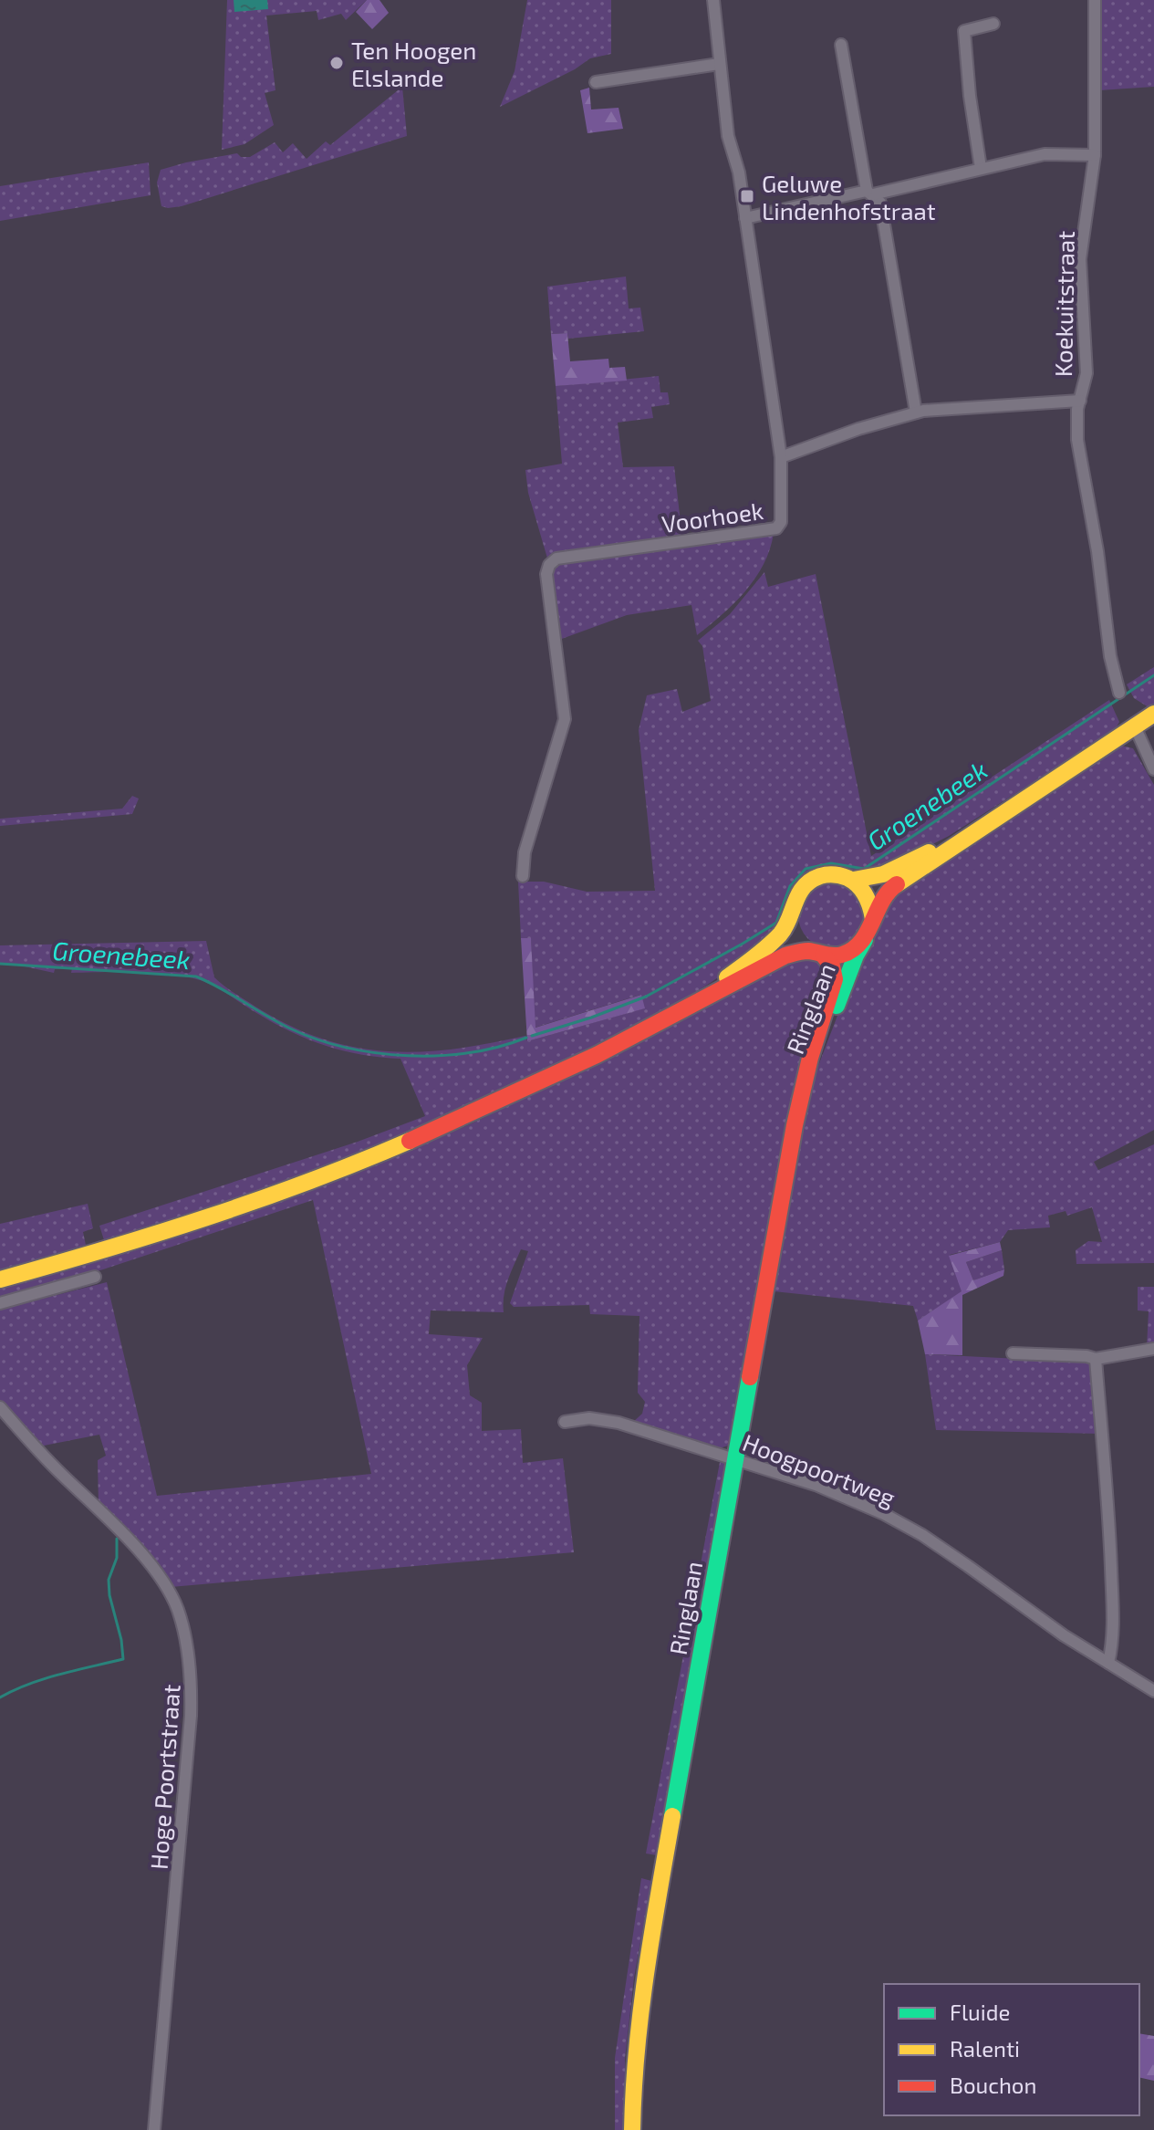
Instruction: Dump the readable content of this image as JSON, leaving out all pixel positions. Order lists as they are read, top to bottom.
{
  "streets": {
    "main road": ["Ringlaan"],
    "street": [
      "Koekuitstraat",
      "Voorhoek",
      "Hoogpoortweg",
      "Hoge Poortstraat"
    ]
  },
  "crossings": [
    ["Ringlaan", "Hoogpoortweg"]
  ],
  "water": ["Groenebeek"],
  "places": {
    "other": ["Ten Hoogen Elslande"],
    "transit": ["Geluwe Lindenhofstraat"]
  },
  "legend": ["Fluide", "Ralenti", "Bouchon"]
}
